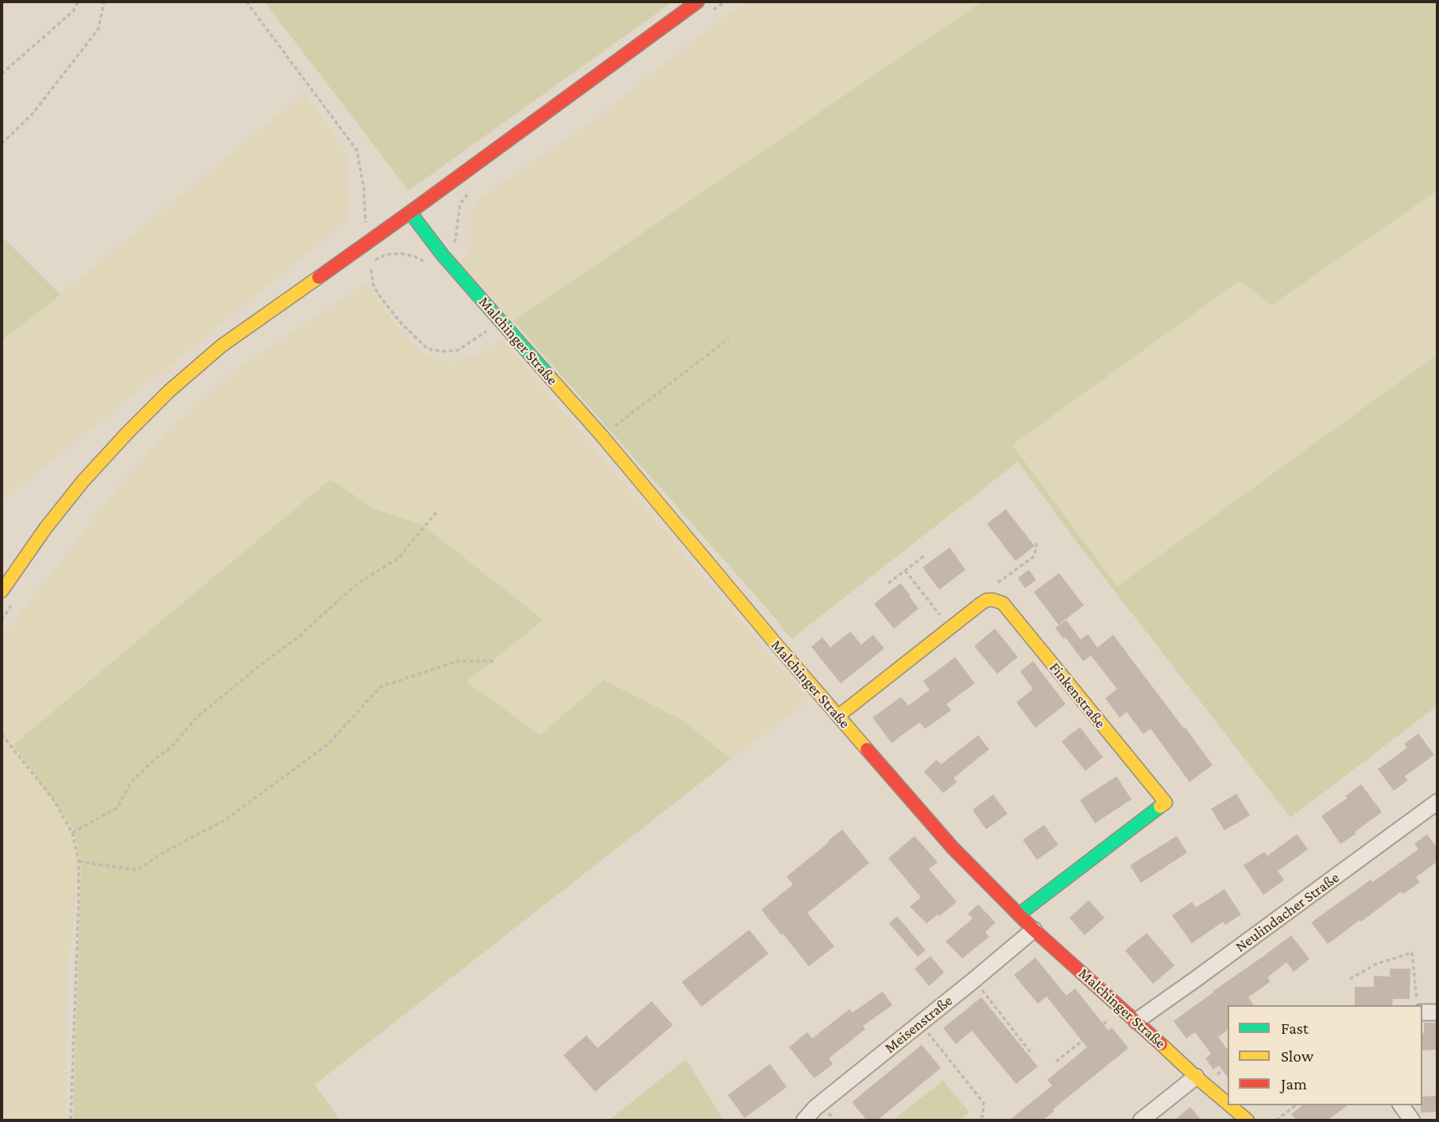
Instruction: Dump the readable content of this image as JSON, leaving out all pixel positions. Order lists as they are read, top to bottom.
{
  "streets": {
    "street": [
      "Malchinger Straße",
      "Finkenstraße",
      "Neulindacher Straße",
      "Meisenstraße"
    ]
  },
  "crossings": [
    ["Malchinger Straße", "Finkenstraße"],
    ["Malchinger Straße", "Neulindacher Straße"],
    ["Malchinger Straße", "Meisenstraße"]
  ],
  "legend": ["Fast", "Slow", "Jam"]
}
